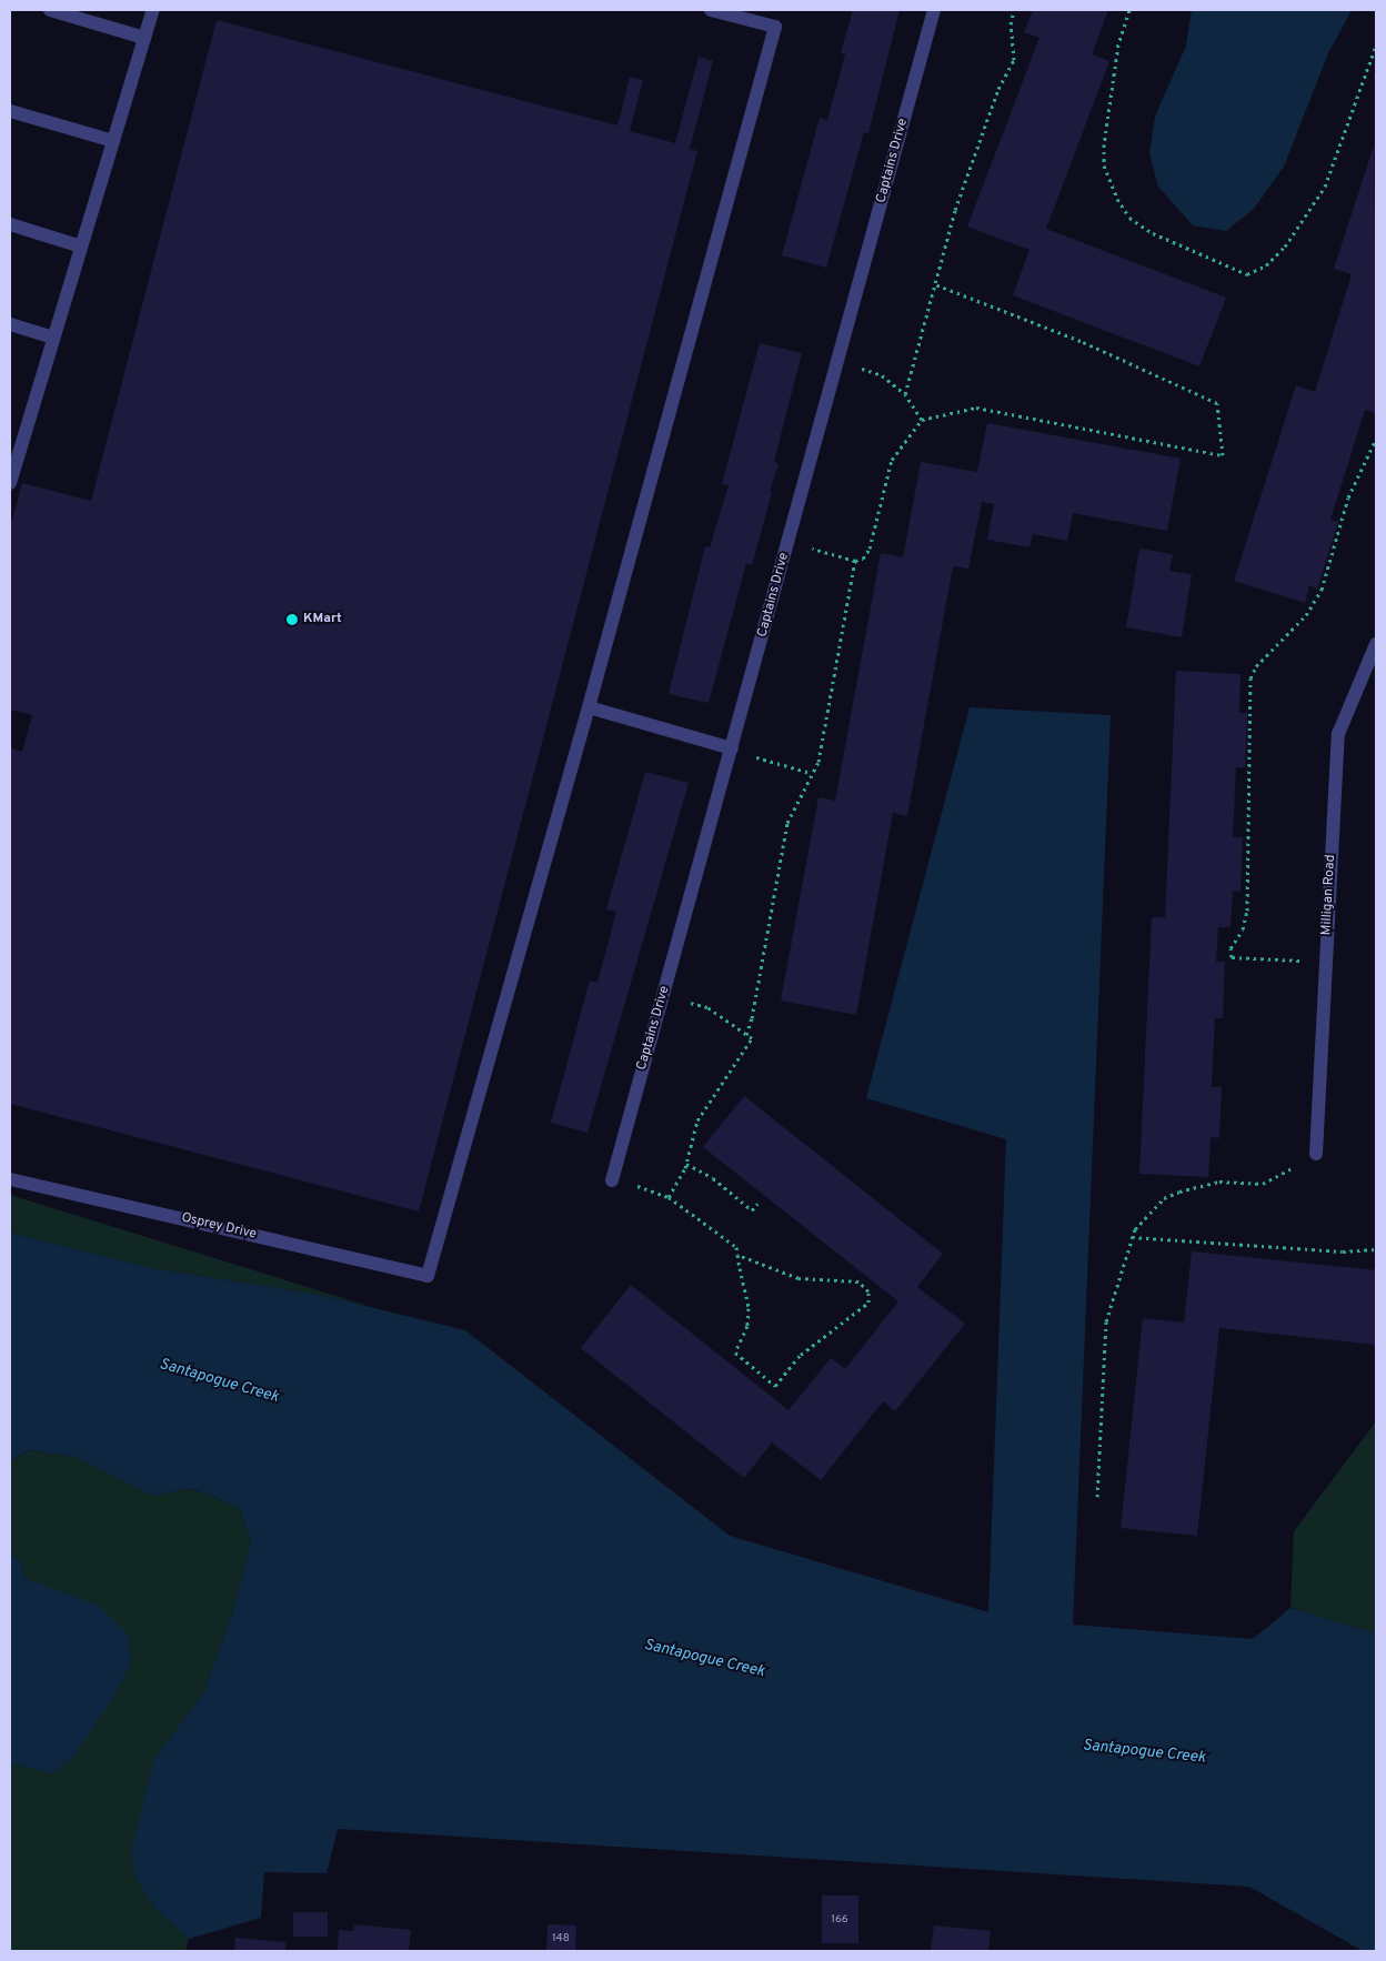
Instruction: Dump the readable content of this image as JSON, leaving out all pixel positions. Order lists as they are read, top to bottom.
{
  "streets": {
    "street": ["Captains Drive", "Milligan Road", "Osprey Drive"]
  },
  "water": ["Santapogue Creek"],
  "places": ["KMart"],
  "house_numbers": ["166", "148"]
}
